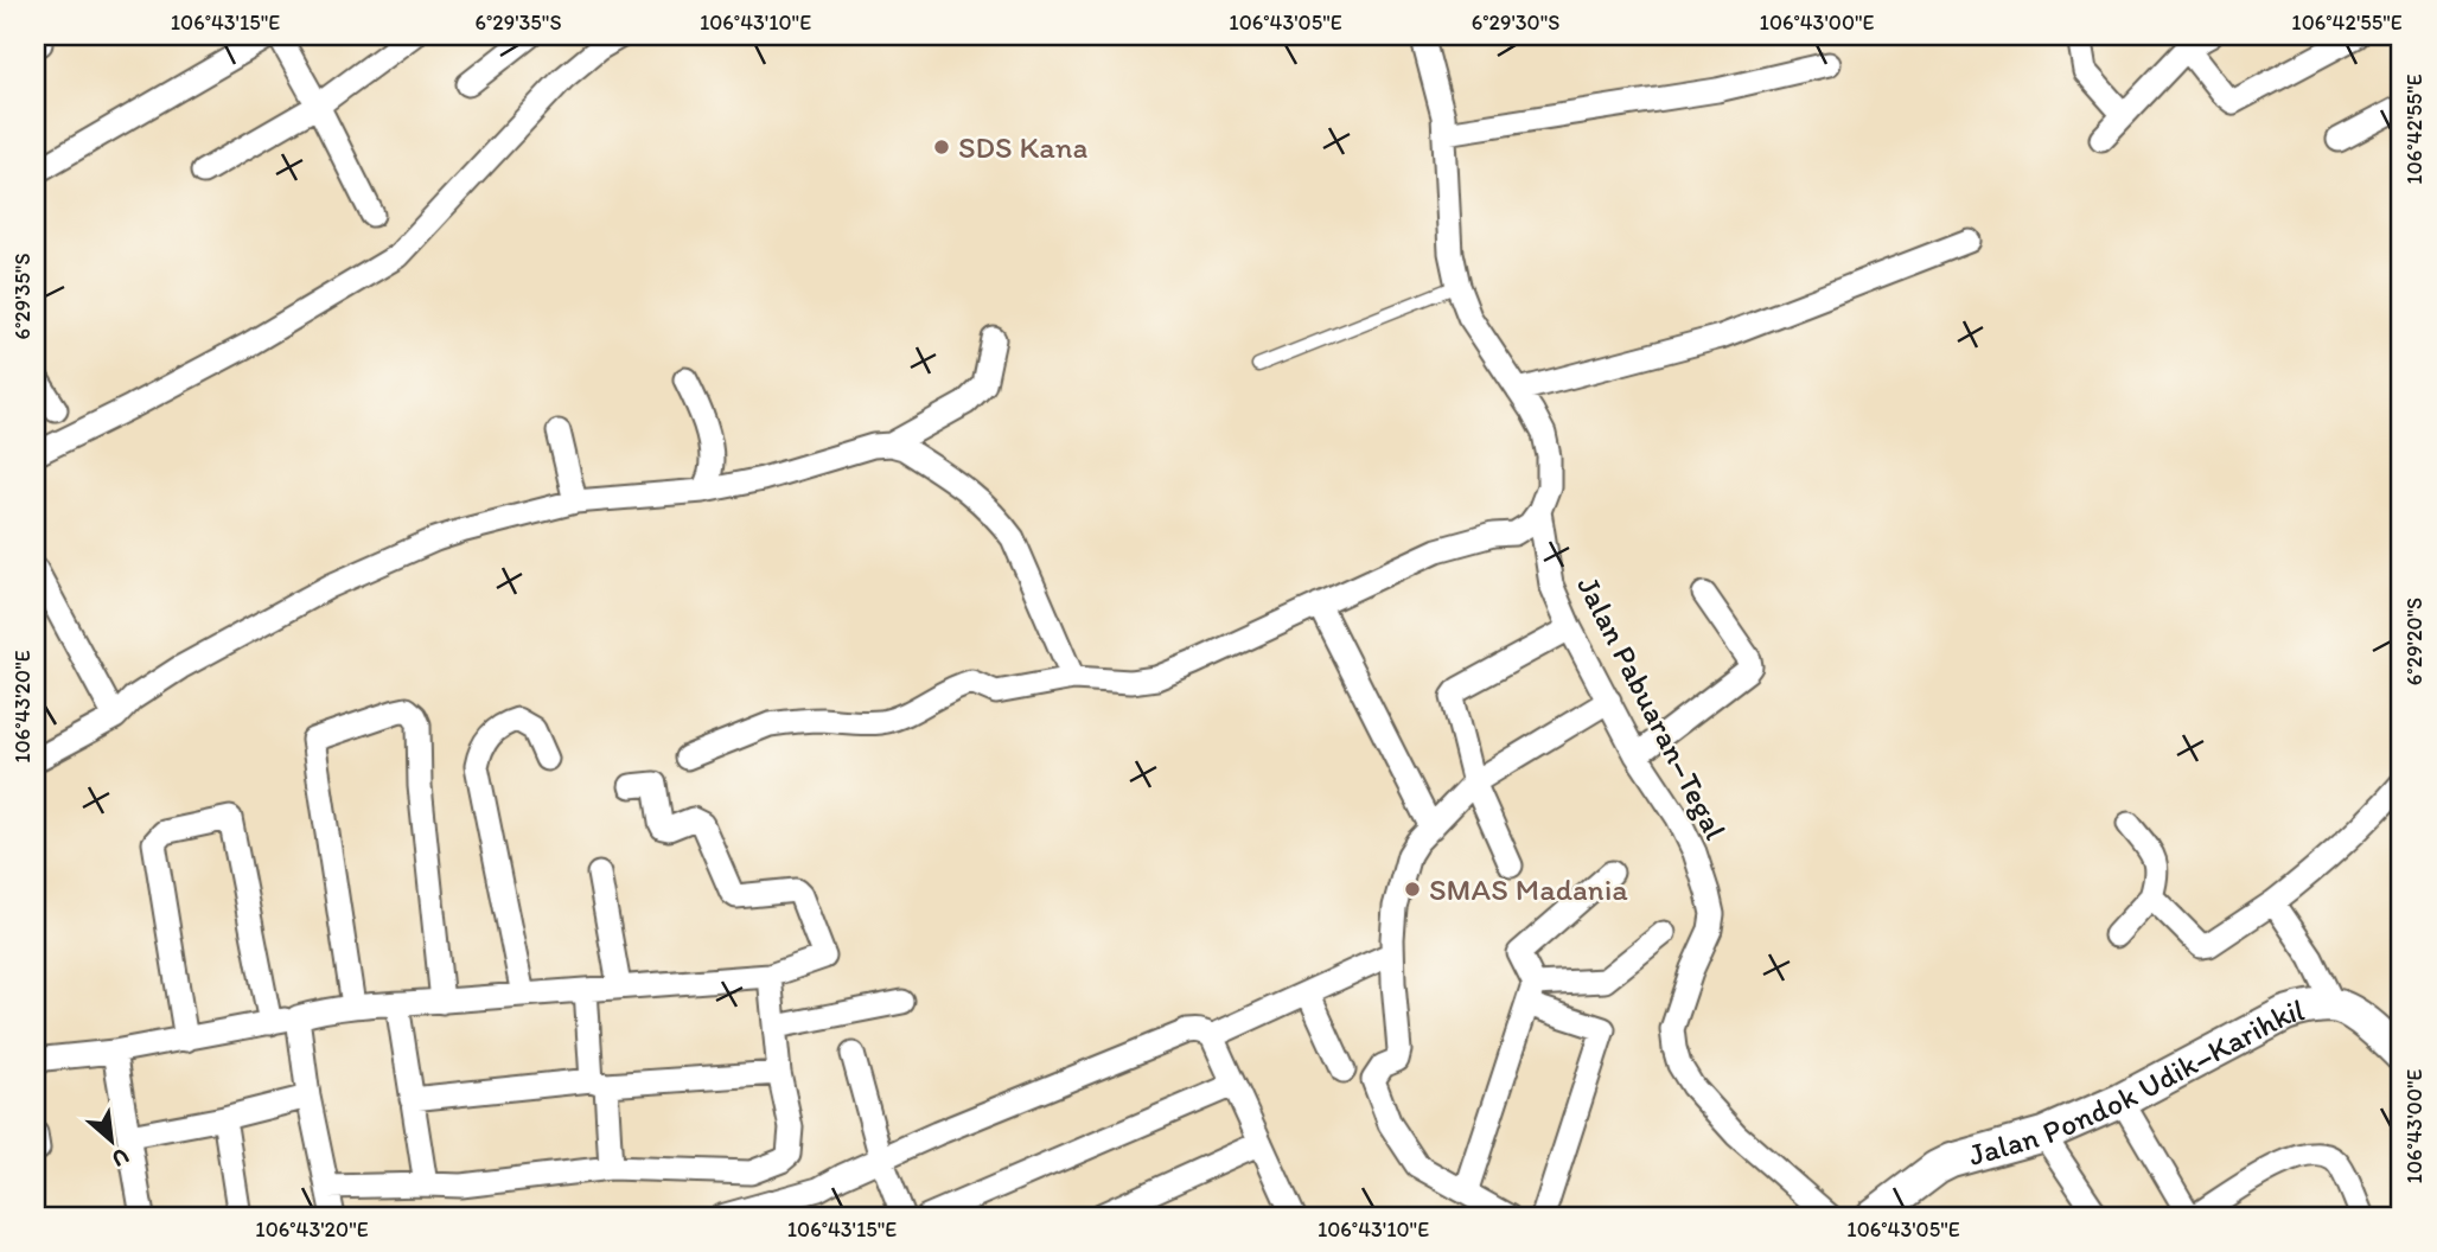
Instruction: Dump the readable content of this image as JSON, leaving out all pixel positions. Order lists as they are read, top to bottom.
{
  "streets": {
    "street": ["Jalan Pabuaran–Tegal", "Jalan Pondok Udik–Karihkil"]
  },
  "places": ["SDS Kana", "SMAS Madania"],
  "north": "bottom right",
  "coordinates": [
    "106°43'15\"E",
    "6°29'35\"S",
    "106°43'10\"E",
    "106°43'05\"E",
    "6°29'30\"S",
    "106°43'00\"E",
    "106°42'55\"E",
    "6°29'20\"S",
    "106°43'20\"E"
  ]
}
